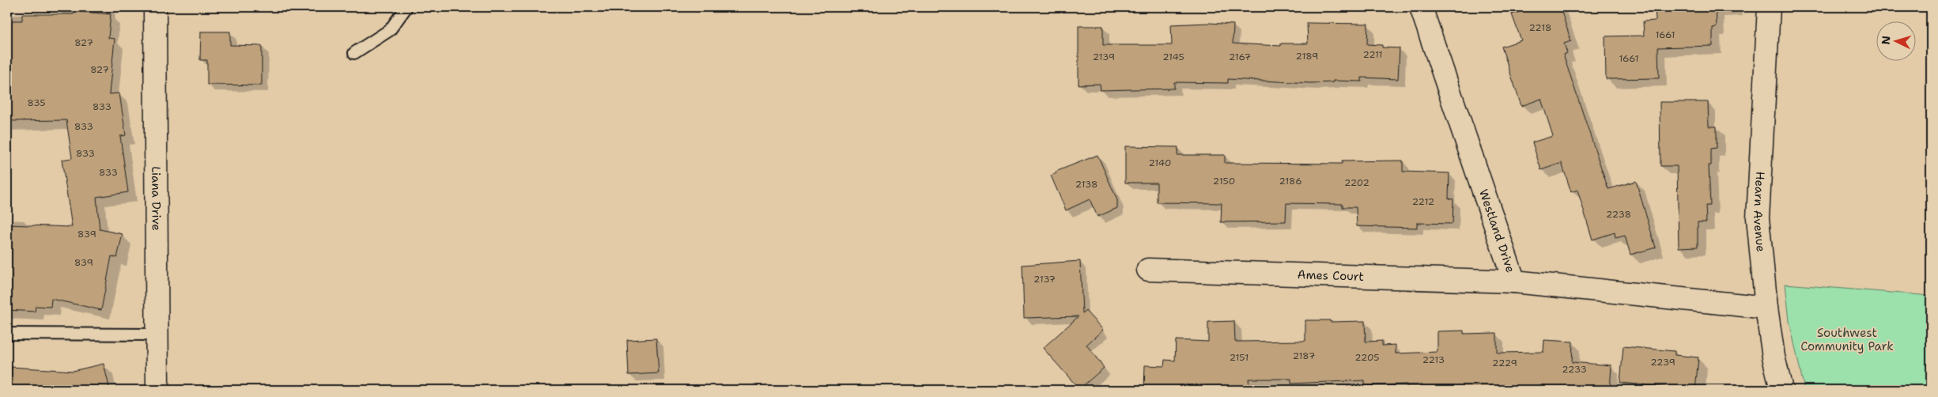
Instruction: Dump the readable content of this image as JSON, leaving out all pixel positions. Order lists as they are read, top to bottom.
{
  "streets": {
    "street": [
      "Liana Drive",
      "Hearn Avenue",
      "Westland Drive",
      "Ames Court"
    ]
  },
  "crossings": [
    ["Hearn Avenue", "Westland Drive"],
    ["Westland Drive", "Ames Court"]
  ],
  "parks": ["Southwest Community Park"],
  "house_numbers": [
    "2218",
    "1661",
    "827",
    "2211",
    "2189",
    "2139",
    "2145",
    "2167",
    "1661",
    "827",
    "835",
    "833",
    "833",
    "833",
    "2140",
    "833",
    "2150",
    "2186",
    "2202",
    "2138",
    "2212",
    "2238",
    "839",
    "839",
    "2137",
    "2187",
    "2151",
    "2205",
    "2213",
    "2239",
    "2229",
    "2233"
  ],
  "north": "left"
}
